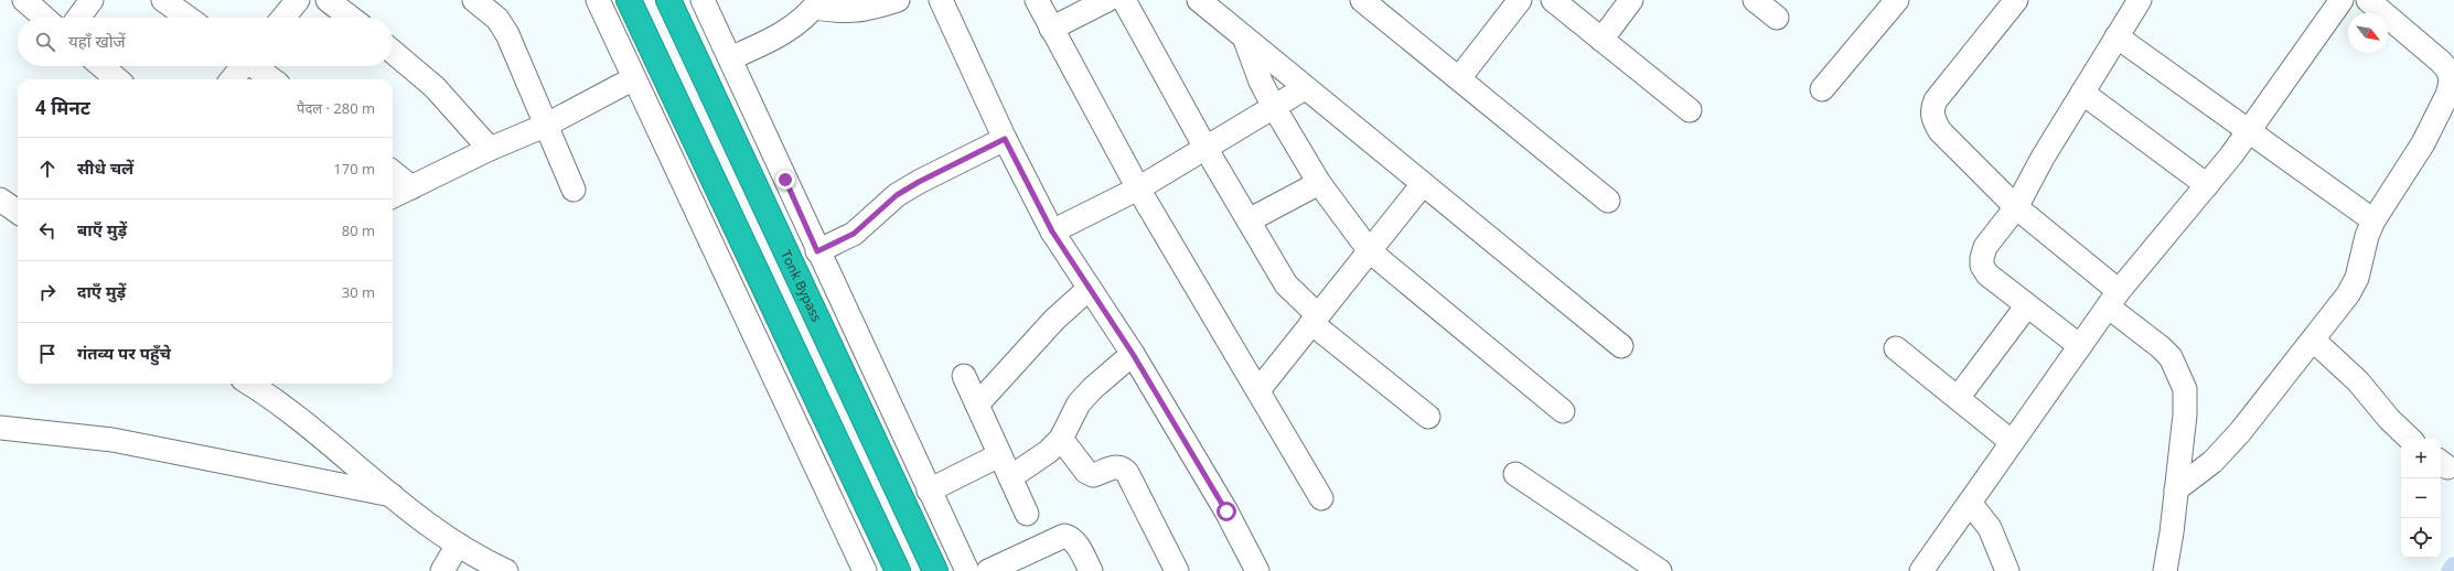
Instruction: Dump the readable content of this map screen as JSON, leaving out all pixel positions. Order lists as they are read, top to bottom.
{
  "streets": {
    "highway": ["Tonk Bypass"]
  },
  "north": "bottom right",
  "page": {
    "search": "यहाँ खोजें",
    "heading": ["4 मिनट", "पैदल · 280 m"],
    "list": [
      ["सीधे चलें", "170 m"],
      ["बाएँ मुड़ें", "80 m"],
      ["दाएँ मुड़ें", "30 m"],
      "गंतव्य पर पहुँचे"
    ],
    "map_buttons": ["+", "−"]
  }
}
